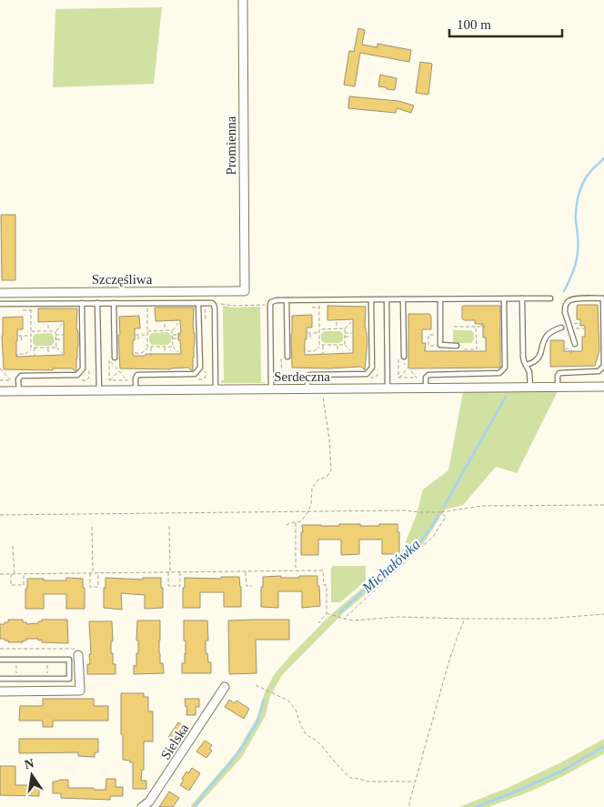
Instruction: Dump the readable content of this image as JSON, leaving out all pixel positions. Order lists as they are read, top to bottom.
{
  "streets": {
    "street": [
      "Promienna",
      "Szczęśliwa",
      "Serdeczna",
      "Sielska"
    ]
  },
  "crossings": [
    ["Promienna", "Szczęśliwa"]
  ],
  "water": ["Michałówka"],
  "scale_bar": "100 m",
  "north": "top"
}
